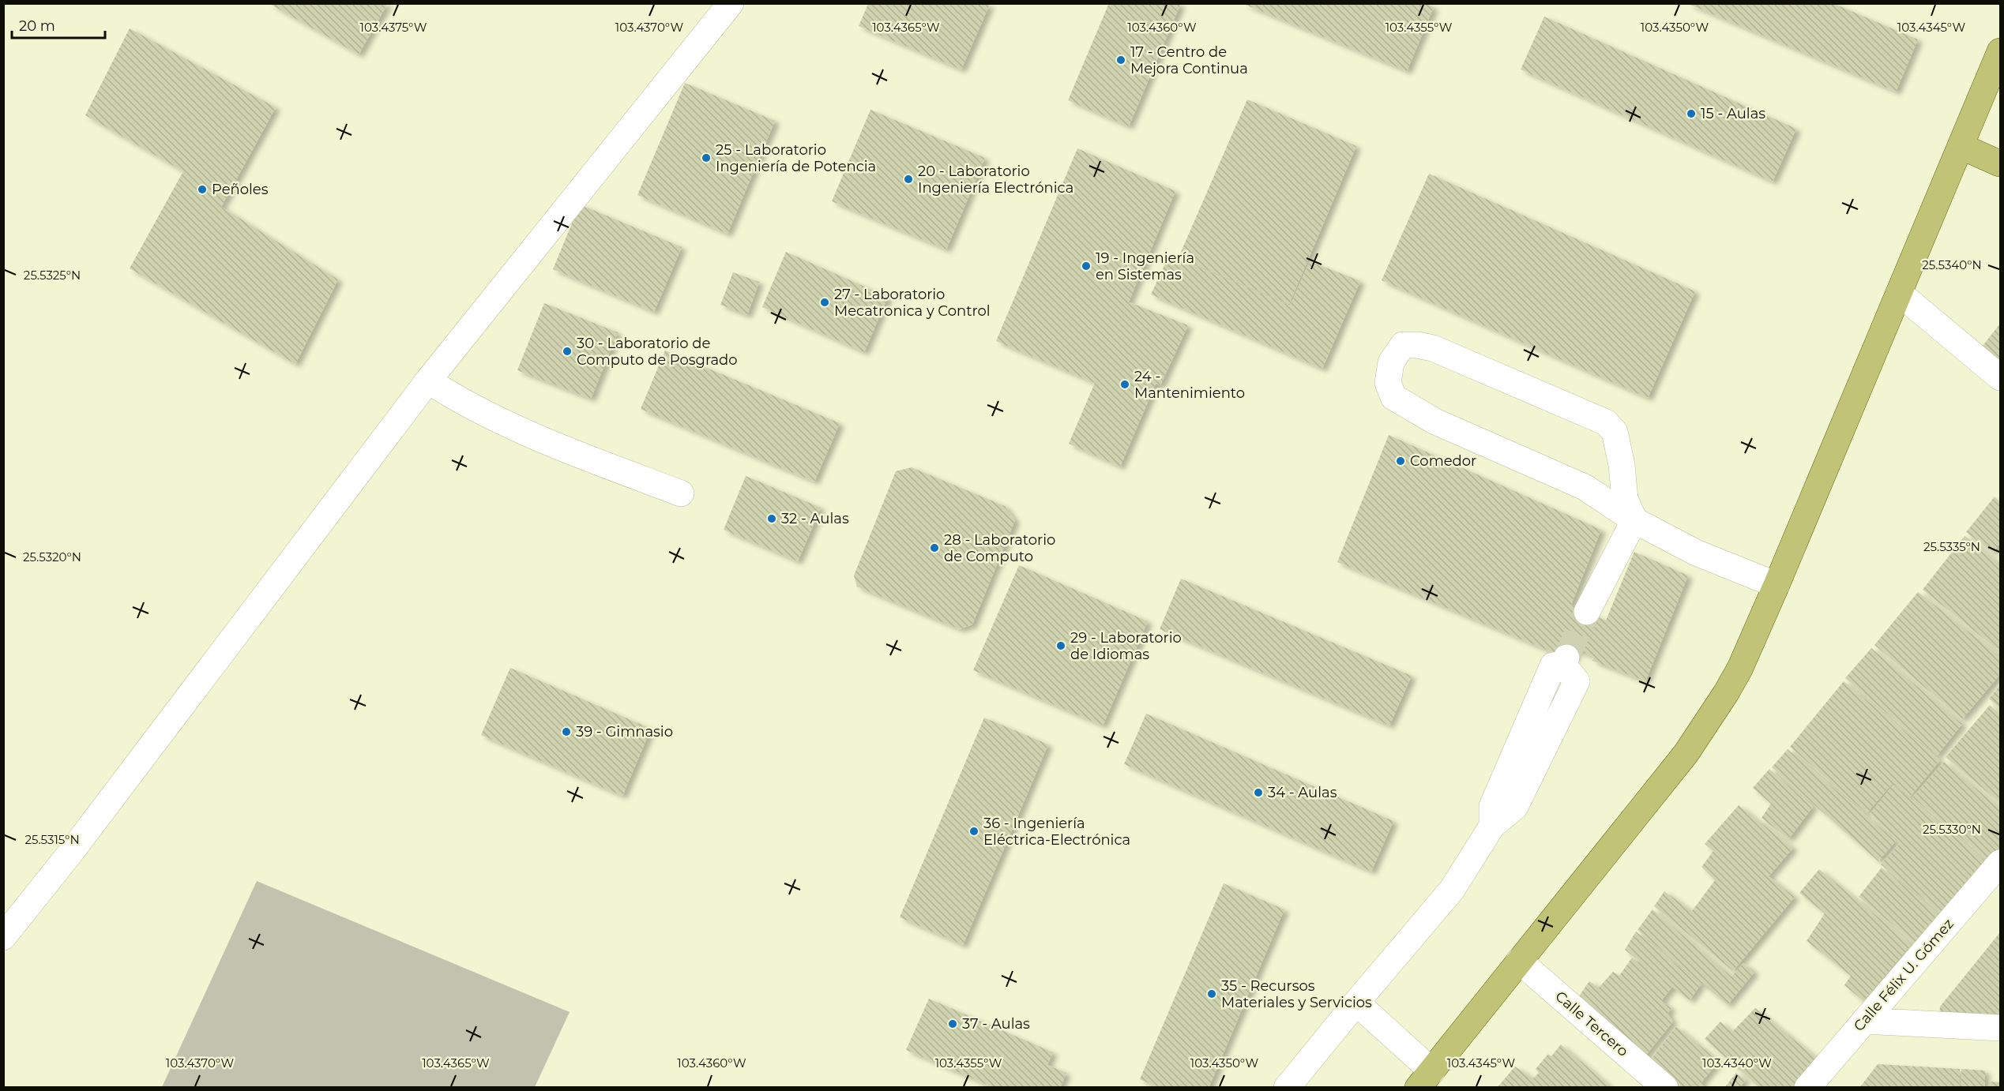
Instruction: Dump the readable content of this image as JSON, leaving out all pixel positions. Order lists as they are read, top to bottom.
{
  "streets": {
    "street": ["Calle Félix U. Gómez", "Calle Tercero"]
  },
  "places": [
    "17 - Centro de Mejora Continua",
    "15 - Aulas",
    "25 - Laboratorio Ingeniería de Potencia",
    "20 - Laboratorio Ingeniería Electrónica",
    "Peñoles",
    "19 - Ingeniería en Sistemas",
    "27 - Laboratorio Mecatronica y Control",
    "30 - Laboratorio de Computo de Posgrado",
    "24 - Mantenimiento",
    "Comedor",
    "32 - Aulas",
    "28 - Laboratorio de Computo",
    "29 - Laboratorio de Idiomas",
    "39 - Gimnasio",
    "34 - Aulas",
    "36 - Ingeniería Eléctrica-Electrónica",
    "35 - Recursos Materiales y Servicios",
    "37 - Aulas"
  ],
  "scale_bar": "20 m",
  "coordinates": [
    "103.4375°W",
    "103.4370°W",
    "103.4365°W",
    "103.4360°W",
    "103.4355°W",
    "103.4350°W",
    "103.4345°W",
    "25.5340°N",
    "25.5325°N",
    "25.5335°N",
    "25.5320°N",
    "25.5330°N",
    "25.5315°N",
    "103.4340°W"
  ]
}
